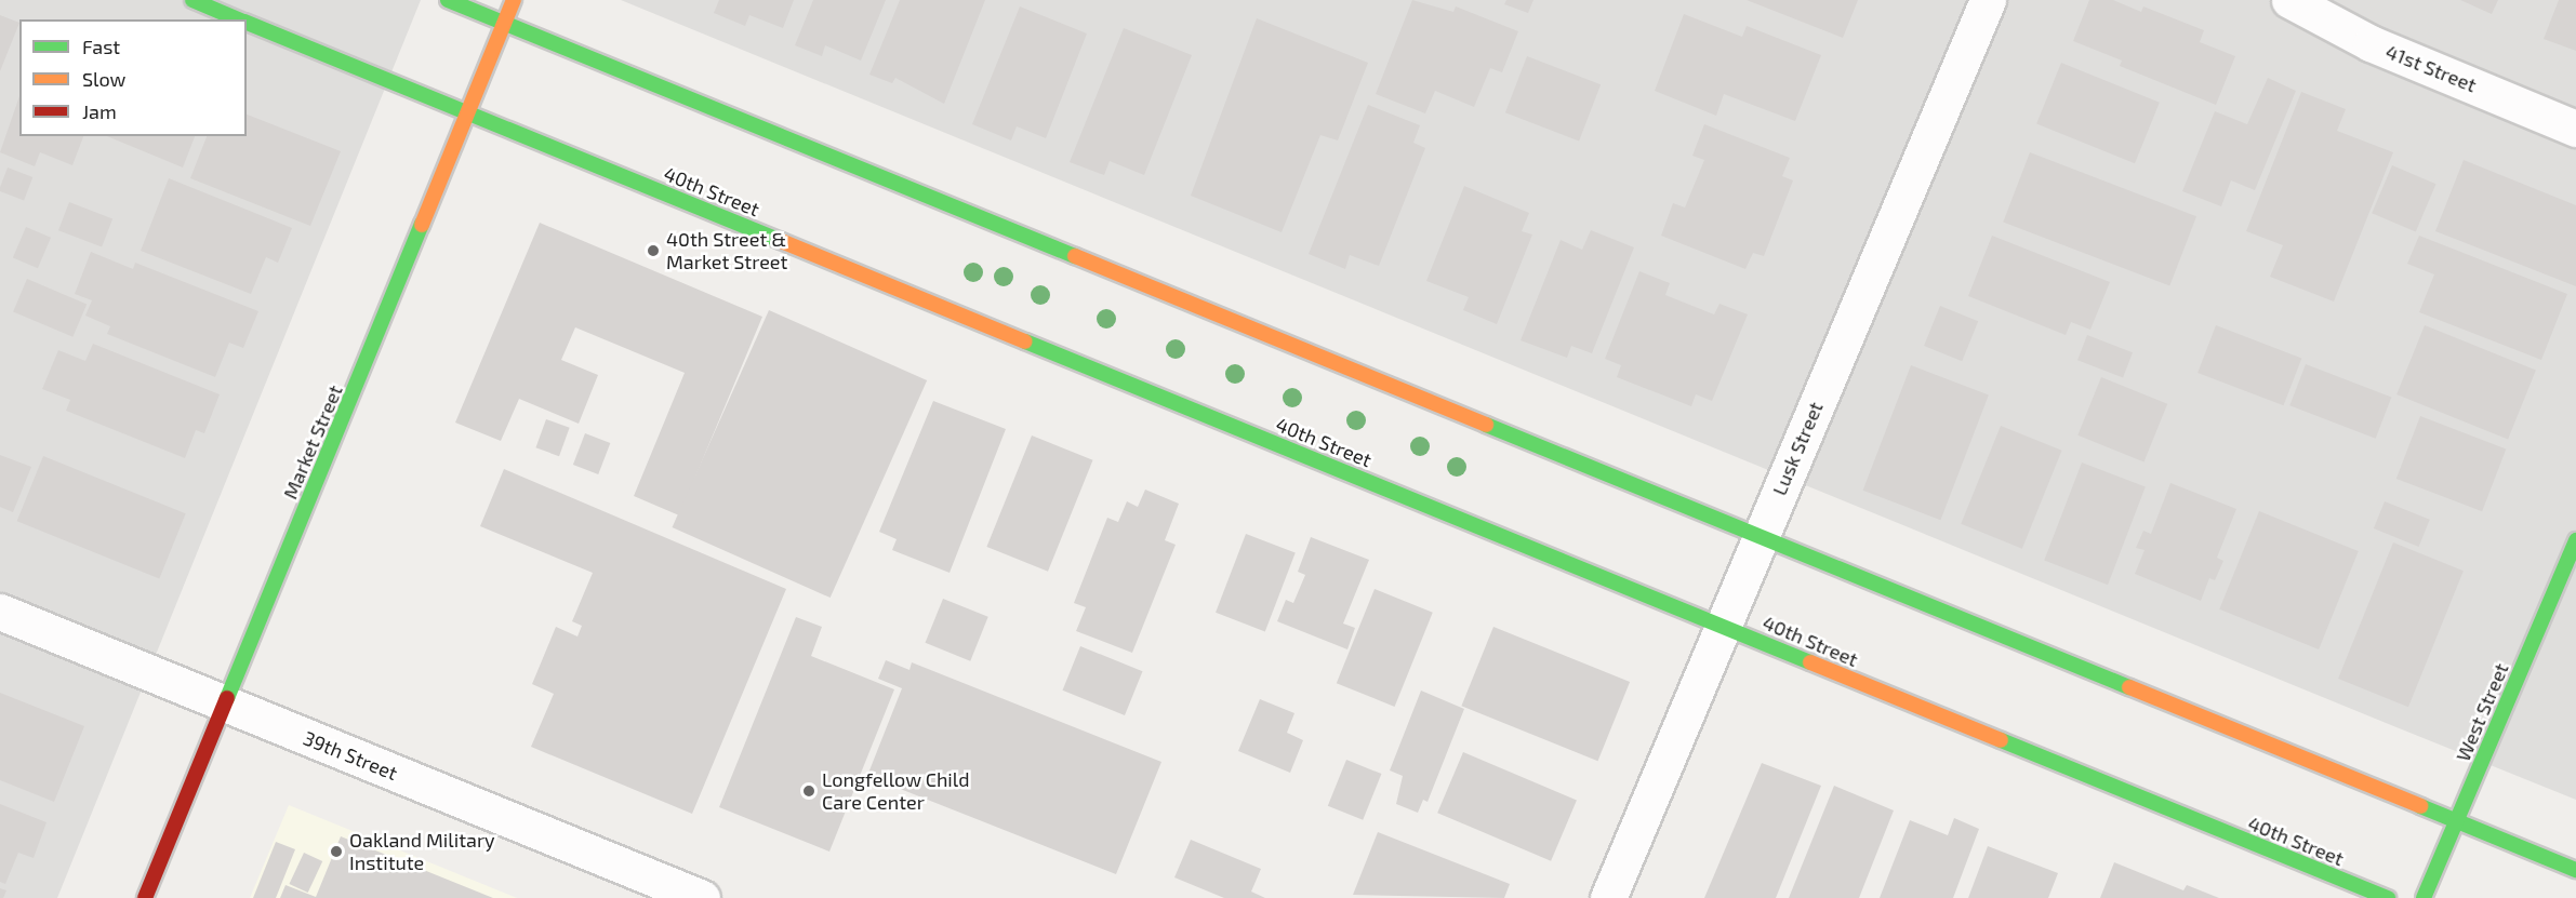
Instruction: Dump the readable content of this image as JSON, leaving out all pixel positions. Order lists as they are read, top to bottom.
{
  "streets": {
    "main road": ["40th Street", "Market Street", "West Street"],
    "street": ["41st Street", "Lusk Street", "39th Street"]
  },
  "crossings": [
    ["40th Street", "Market Street"],
    ["40th Street", "Lusk Street"],
    ["Market Street", "39th Street"]
  ],
  "places": ["40th Street & Market Street", "Longfellow Child Care Center", "Oakland Military Institute"],
  "legend": ["Fast", "Slow", "Jam"]
}
